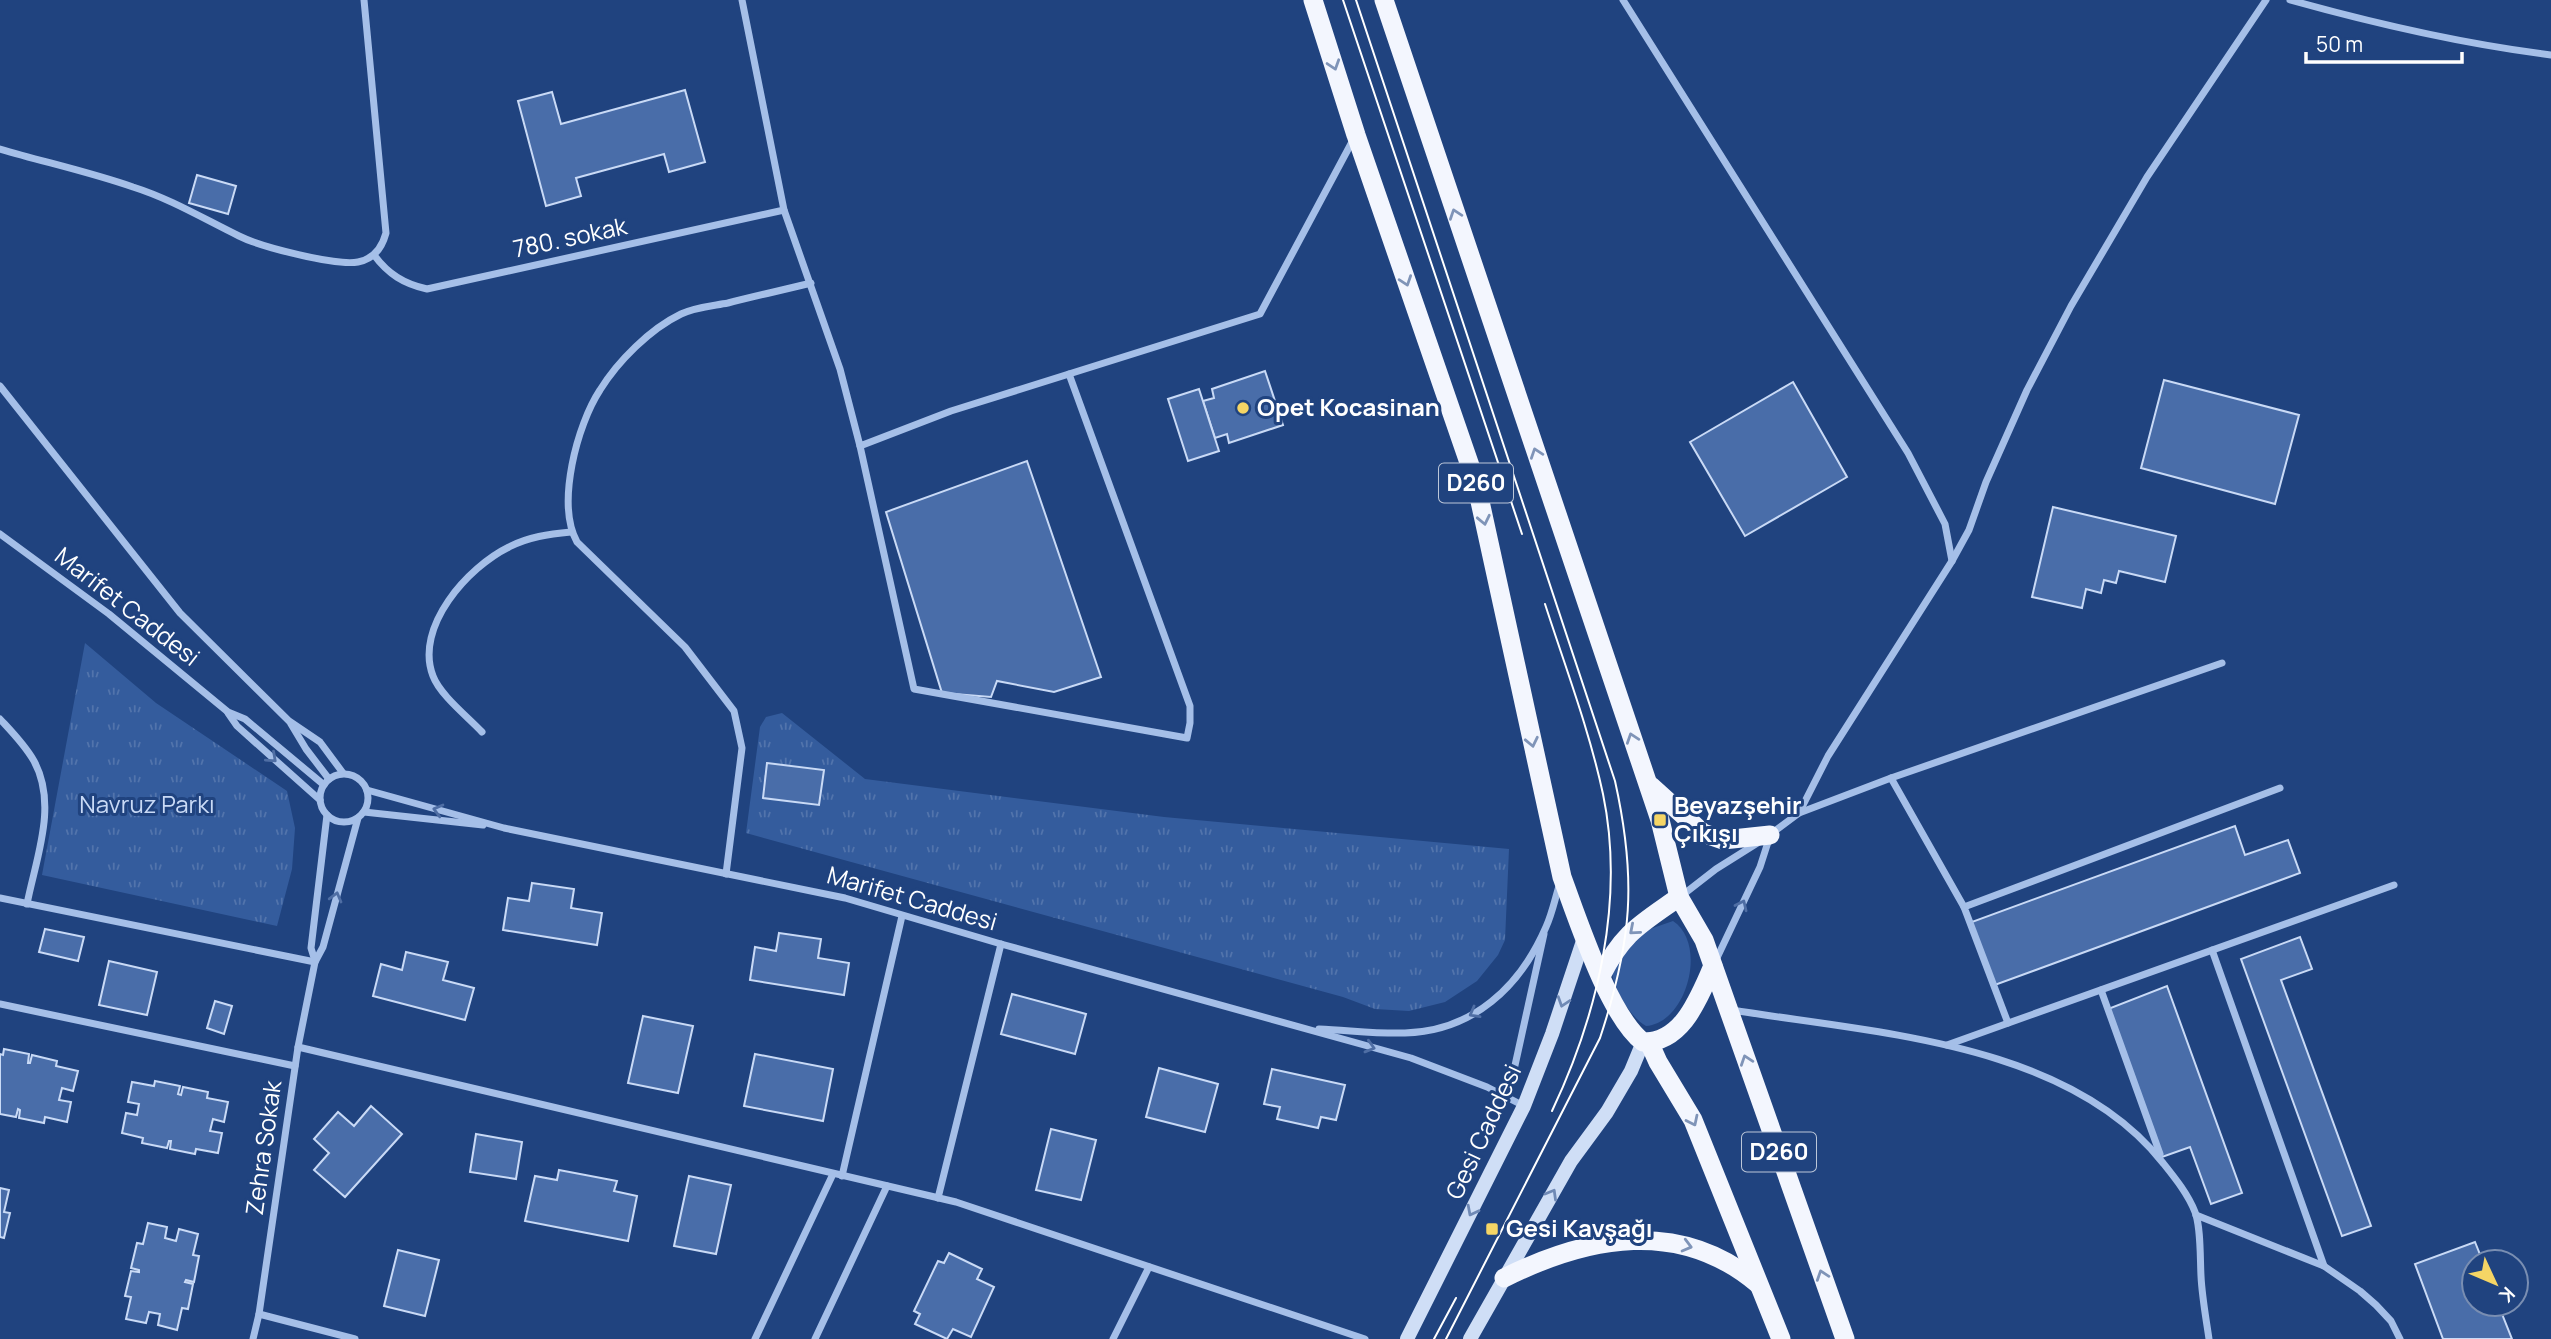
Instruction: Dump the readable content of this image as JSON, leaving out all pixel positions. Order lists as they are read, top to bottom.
{
  "streets": {
    "highway": ["D260"],
    "main road": ["Gesi Caddesi"],
    "street": ["780. sokak", "Marifet Caddesi", "Zehra Sokak"]
  },
  "crossings": [
    ["D260", "Gesi Caddesi"]
  ],
  "parks": ["Navruz Parkı"],
  "places": {
    "other": ["Opet Kocasinan"],
    "transit": ["Beyazşehir Çıkışı", "Gesi Kavşağı"]
  },
  "scale_bar": "50 m",
  "north": "bottom right"
}
